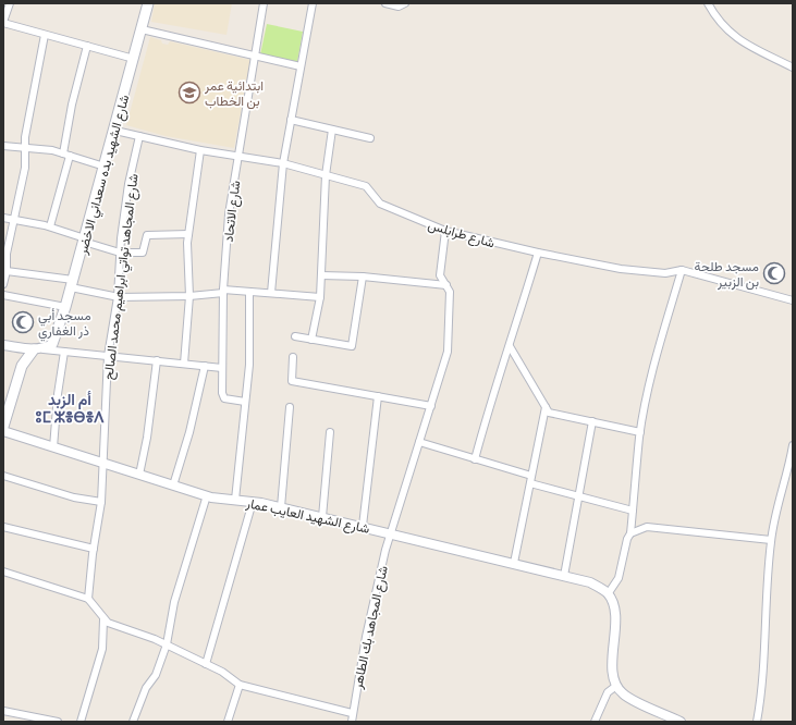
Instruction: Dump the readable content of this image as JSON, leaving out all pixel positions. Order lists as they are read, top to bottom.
{
  "streets": {
    "main road": ["شارع الشهيد بده سعداني الاخضر"],
    "street": [
      "شارع الاتحاد",
      "شارع طرابلس",
      "شارع المجاهد تواتي ابراهيم محمد الصالح",
      "شارع الشهيد العايب عمار",
      "شارع المجاهد بك الطاهر"
    ]
  },
  "crossings": [
    ["شارع الشهيد بده سعداني الاخضر", "شارع طرابلس"],
    ["شارع الاتحاد", "شارع طرابلس"],
    ["شارع طرابلس", "شارع المجاهد تواتي ابراهيم محمد الصالح"],
    ["شارع طرابلس", "شارع المجاهد بك الطاهر"],
    ["شارع المجاهد تواتي ابراهيم محمد الصالح", "شارع الشهيد العايب عمار"],
    ["شارع الشهيد العايب عمار", "شارع المجاهد بك الطاهر"]
  ],
  "districts": ["أم الزبد ⵓⵎ ⵣⴻⴱⴻⴷ"],
  "places": {
    "school or university": ["ابتدائية عمر بن الخطاب"],
    "mosque": ["مسجد طلحة بن الزبير", "مسجد أبي ذر الغفاري"]
  }
}
